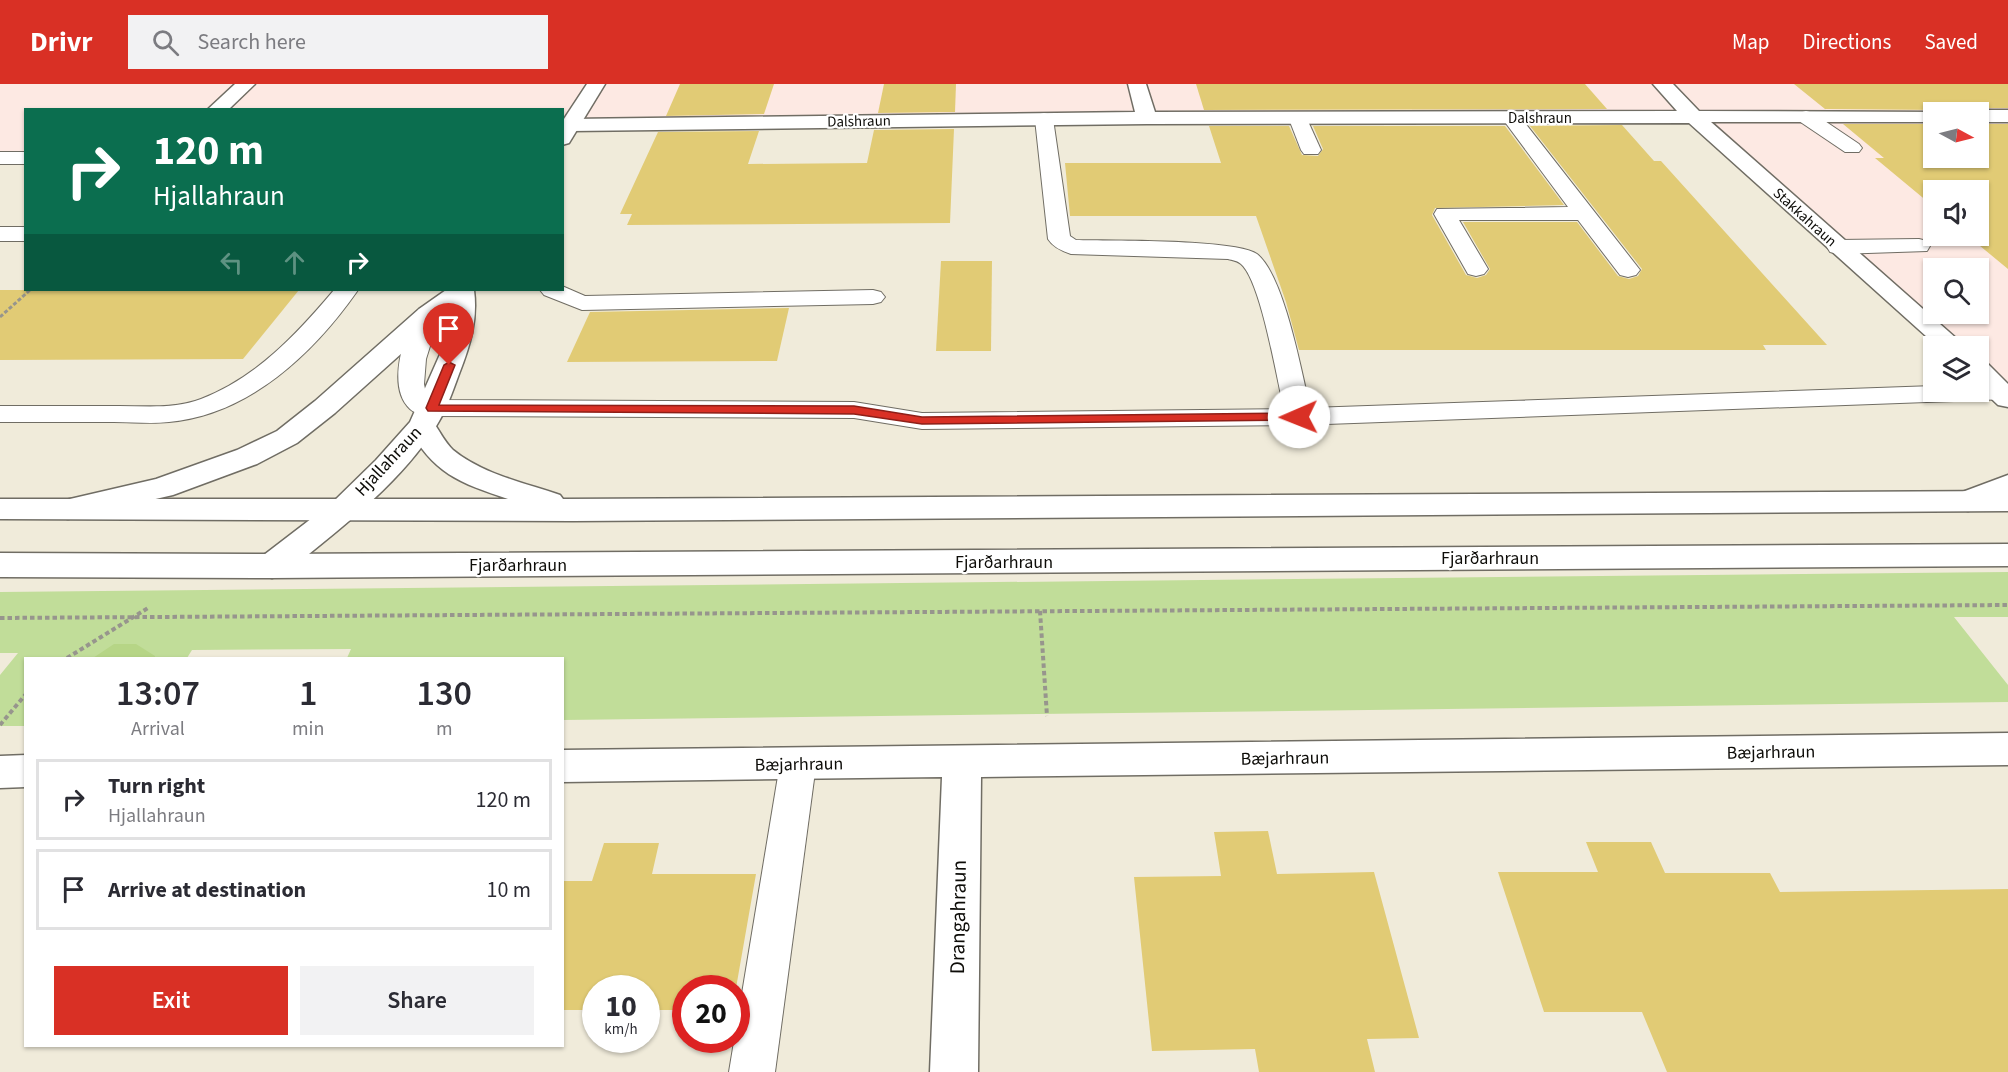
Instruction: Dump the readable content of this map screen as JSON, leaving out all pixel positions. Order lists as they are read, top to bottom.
{
  "streets": {
    "street": [
      "Dalshraun",
      "Stakkahraun",
      "Hjallahraun",
      "Fjarðarhraun",
      "Bæjarhraun",
      "Drangahraun"
    ]
  },
  "crossings": [
    ["Dalshraun", "Stakkahraun"],
    ["Hjallahraun", "Fjarðarhraun"],
    ["Bæjarhraun", "Drangahraun"]
  ],
  "north": "right",
  "page": {
    "header": "Drivr",
    "search": "Search here",
    "nav": ["Map", "Directions", "Saved"],
    "turn": ["120 m", "Hjallahraun"],
    "eta": [
      "13:07",
      "Arrival",
      "1",
      "min",
      "130",
      "m"
    ],
    "list": [
      {
        "name": "Turn right",
        "note": "Hjallahraun",
        "value": "120 m"
      },
      {
        "name": "Arrive at destination",
        "value": "10 m"
      }
    ],
    "buttons": ["Exit", "Share"],
    "speed": "10 km/h",
    "limit": "20"
  }
}
